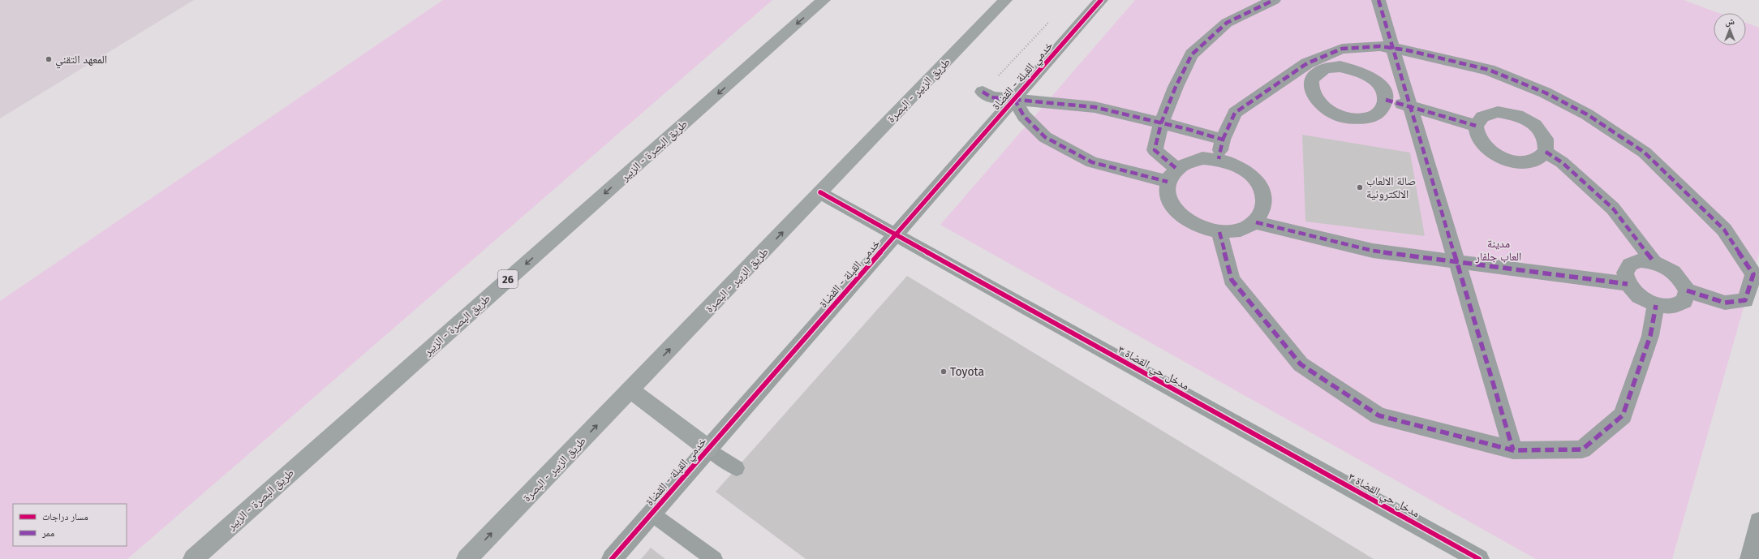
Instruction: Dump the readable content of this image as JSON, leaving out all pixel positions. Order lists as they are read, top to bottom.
{
  "streets": {
    "highway": ["طريق الزبير - البصرة", "طريق البصرة - الزبير", "26"],
    "street": ["خدمي القبلة - القضاة", "مدخل حي القضاة ٣"]
  },
  "crossings": [
    ["خدمي القبلة - القضاة", "مدخل حي القضاة ٣"],
    ["طريق الزبير - البصرة", "مدخل حي القضاة ٣"]
  ],
  "one_way": ["طريق الزبير - البصرة", "طريق البصرة - الزبير"],
  "parks": ["مدينة العاب جلفار"],
  "places": ["المعهد التقني", "صالة الالعاب الالكترونية", "Toyota"],
  "legend": ["مسار دراجات", "ممر"],
  "north": "top"
}
